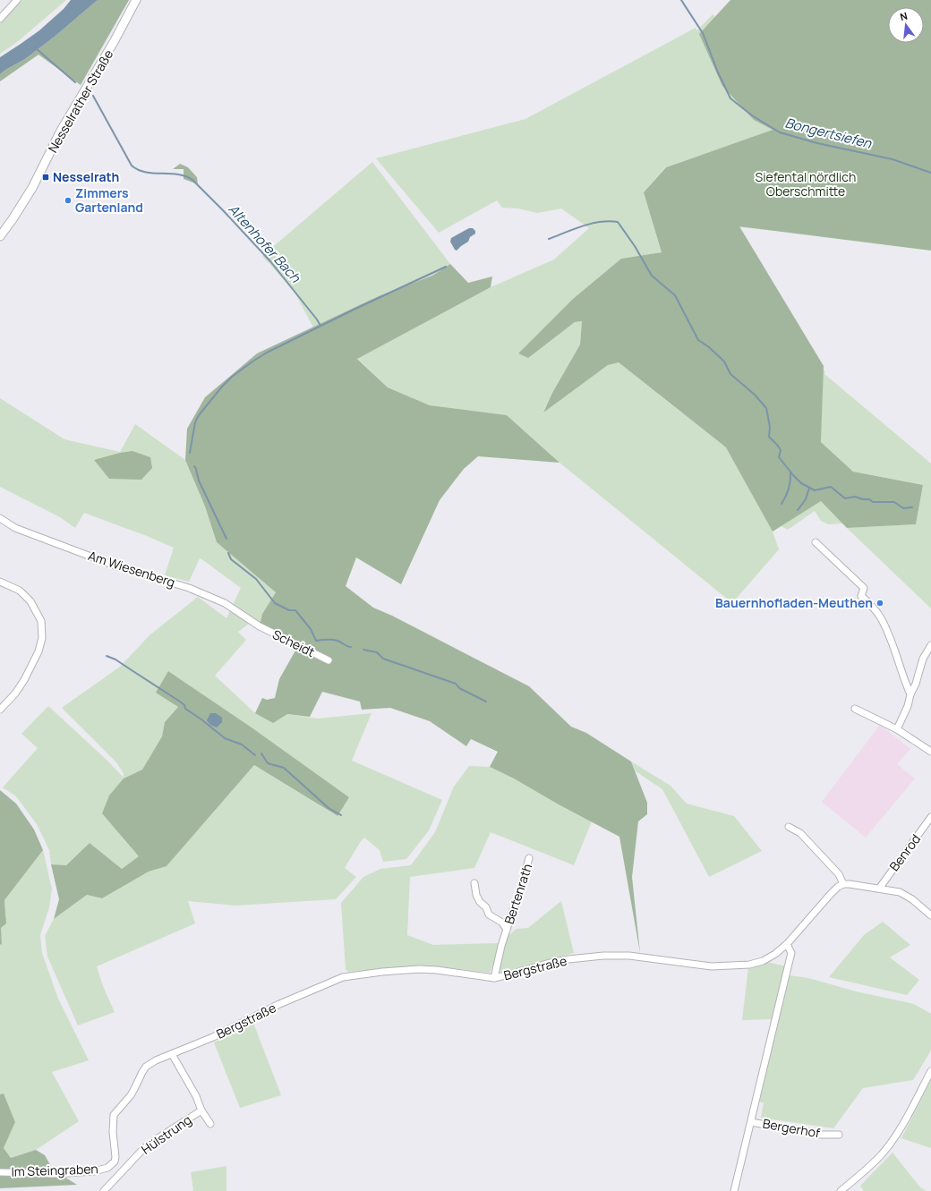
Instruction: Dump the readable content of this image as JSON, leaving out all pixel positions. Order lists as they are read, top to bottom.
{
  "streets": {
    "main road": ["Nesselrather Straße"],
    "street": [
      "Am Wiesenberg",
      "Scheidt",
      "Benrod",
      "Bertenrath",
      "Bergstraße",
      "Bergerhof",
      "Hülstrung",
      "Im Steingraben"
    ]
  },
  "crossings": [
    ["Am Wiesenberg", "Scheidt"],
    ["Bertenrath", "Bergstraße"],
    ["Bergstraße", "Hülstrung"],
    ["Bergstraße", "Im Steingraben"]
  ],
  "water": ["Bongertsiefen", "Altenhofer Bach"],
  "parks": ["Siefental nördlich Oberschmitte"],
  "places": {
    "transit": ["Nesselrath"],
    "other": ["Zimmers Gartenland", "Bauernhofladen-Meuthen"]
  },
  "north": "top"
}
